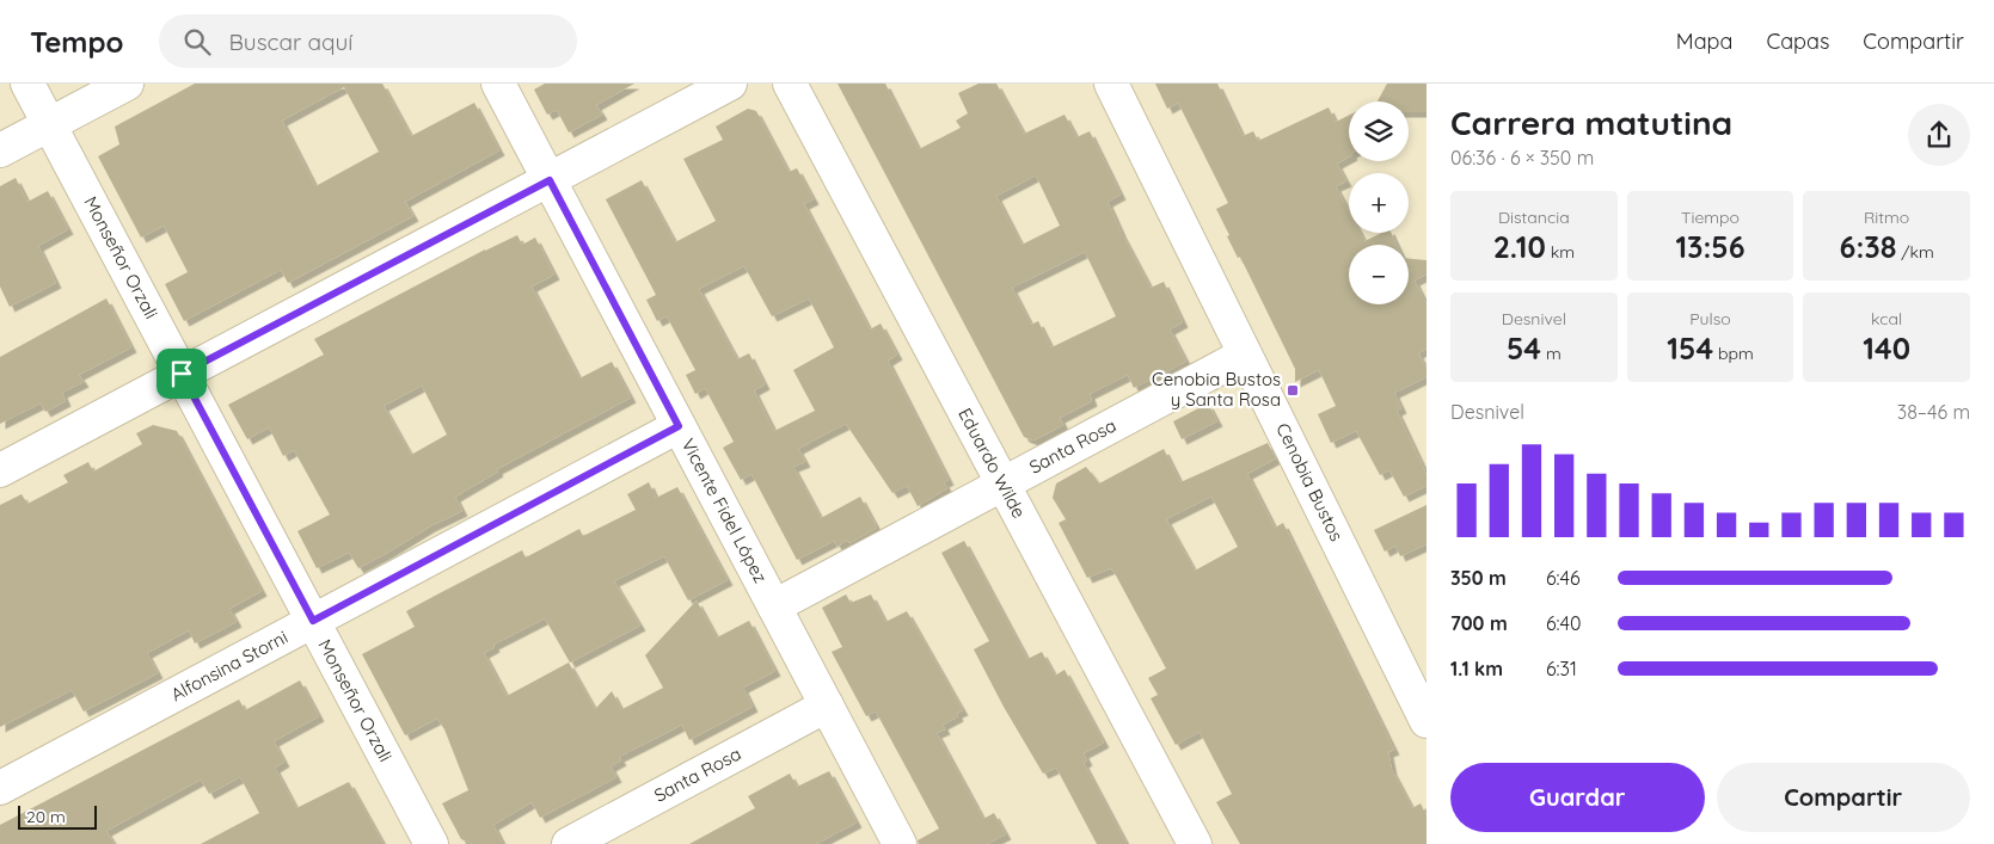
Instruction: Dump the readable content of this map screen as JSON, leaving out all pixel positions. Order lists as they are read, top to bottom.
{
  "streets": {
    "street": [
      "Monseñor Orzali",
      "Santa Rosa",
      "Eduardo Wilde",
      "Cenobia Bustos",
      "Vicente Fidel López",
      "Alfonsina Storni"
    ]
  },
  "crossings": [
    ["Monseñor Orzali", "Alfonsina Storni"],
    ["Santa Rosa", "Eduardo Wilde"],
    ["Santa Rosa", "Cenobia Bustos"],
    ["Santa Rosa", "Vicente Fidel López"],
    ["Vicente Fidel López", "Alfonsina Storni"]
  ],
  "places": {
    "transit": ["Cenobia Bustos y Santa Rosa"]
  },
  "scale_bar": "20 m",
  "page": {
    "header": "Tempo",
    "search": "Buscar aquí",
    "nav": ["Mapa", "Capas", "Compartir"],
    "heading": ["Carrera matutina", "06:36 · 6 × 350 m"],
    "map_buttons": ["+", "−"],
    "stats": [
      ["Distancia", "2.10 km"],
      ["Tiempo", "13:56"],
      ["Ritmo", "6:38 /km"],
      ["Desnivel", "54 m"],
      ["Pulso", "154 bpm"],
      ["kcal", "140"]
    ],
    "chart": ["Desnivel", "38–46 m"],
    "list": [
      {
        "name": "350 m",
        "note": "6:46"
      },
      {
        "name": "700 m",
        "note": "6:40"
      },
      {
        "name": "1.1 km",
        "note": "6:31"
      }
    ],
    "buttons": ["Guardar", "Compartir"],
    "scale": "20 m"
  }
}
